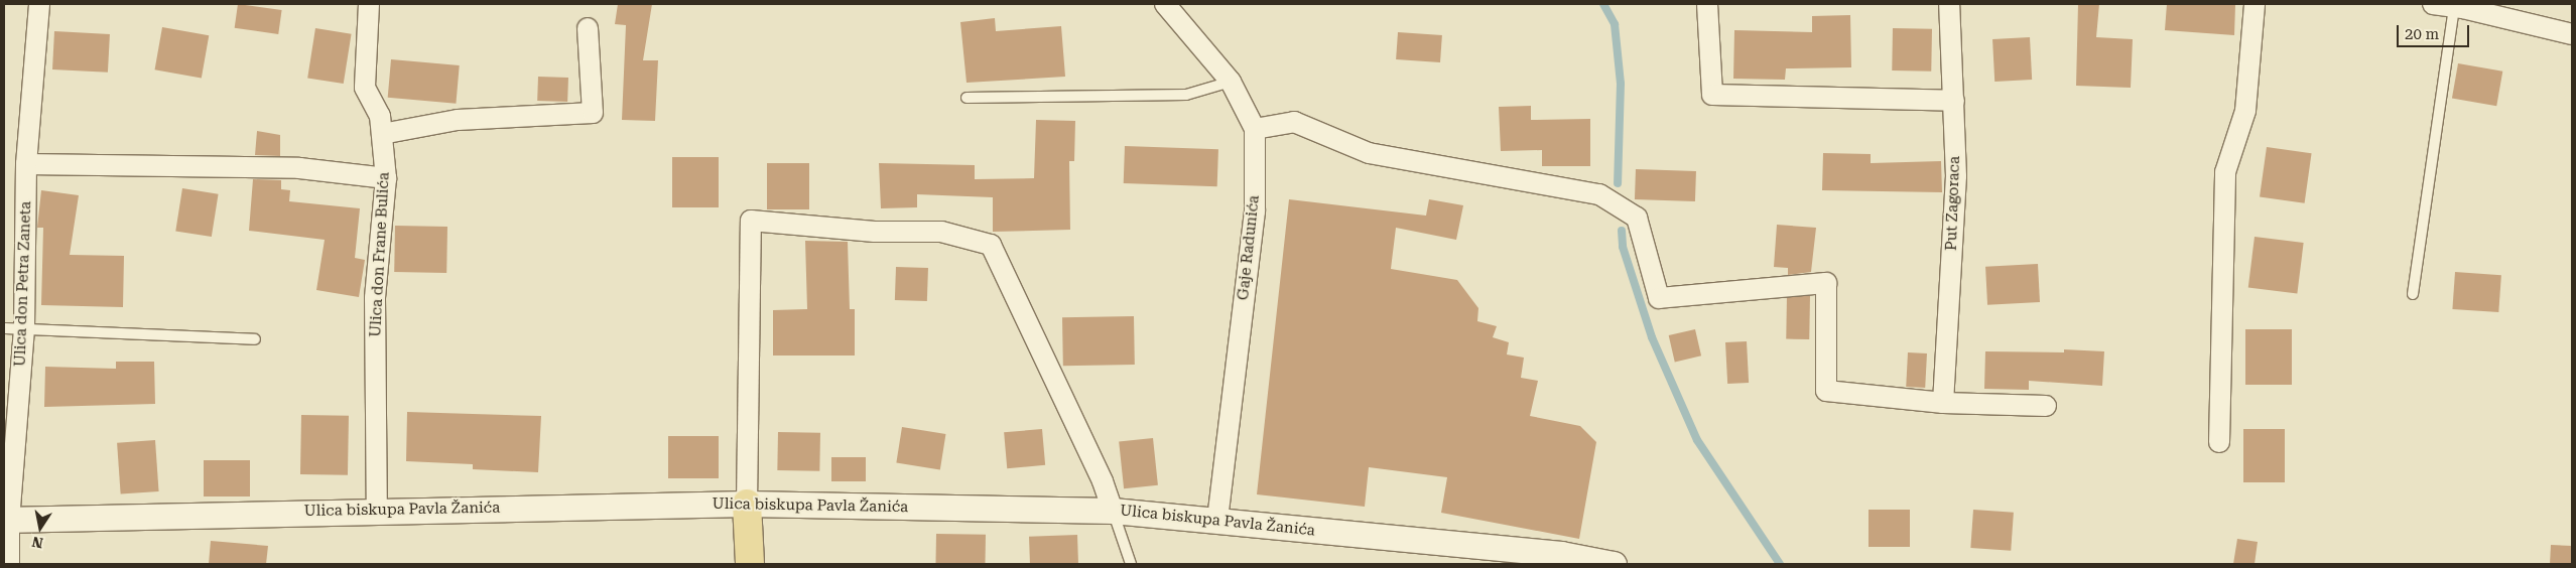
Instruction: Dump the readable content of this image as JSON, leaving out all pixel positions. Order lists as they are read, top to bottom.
{
  "streets": {
    "street": [
      "Put Zagoraca",
      "Gaje Radunića",
      "Ulica don Frane Bulića",
      "Ulica don Petra Zaneta",
      "Ulica biskupa Pavla Žanića"
    ]
  },
  "crossings": [
    ["Gaje Radunića", "Ulica biskupa Pavla Žanića"],
    ["Ulica don Frane Bulića", "Ulica biskupa Pavla Žanića"],
    ["Ulica don Petra Zaneta", "Ulica biskupa Pavla Žanića"]
  ],
  "scale_bar": "20 m",
  "north": "bottom"
}
